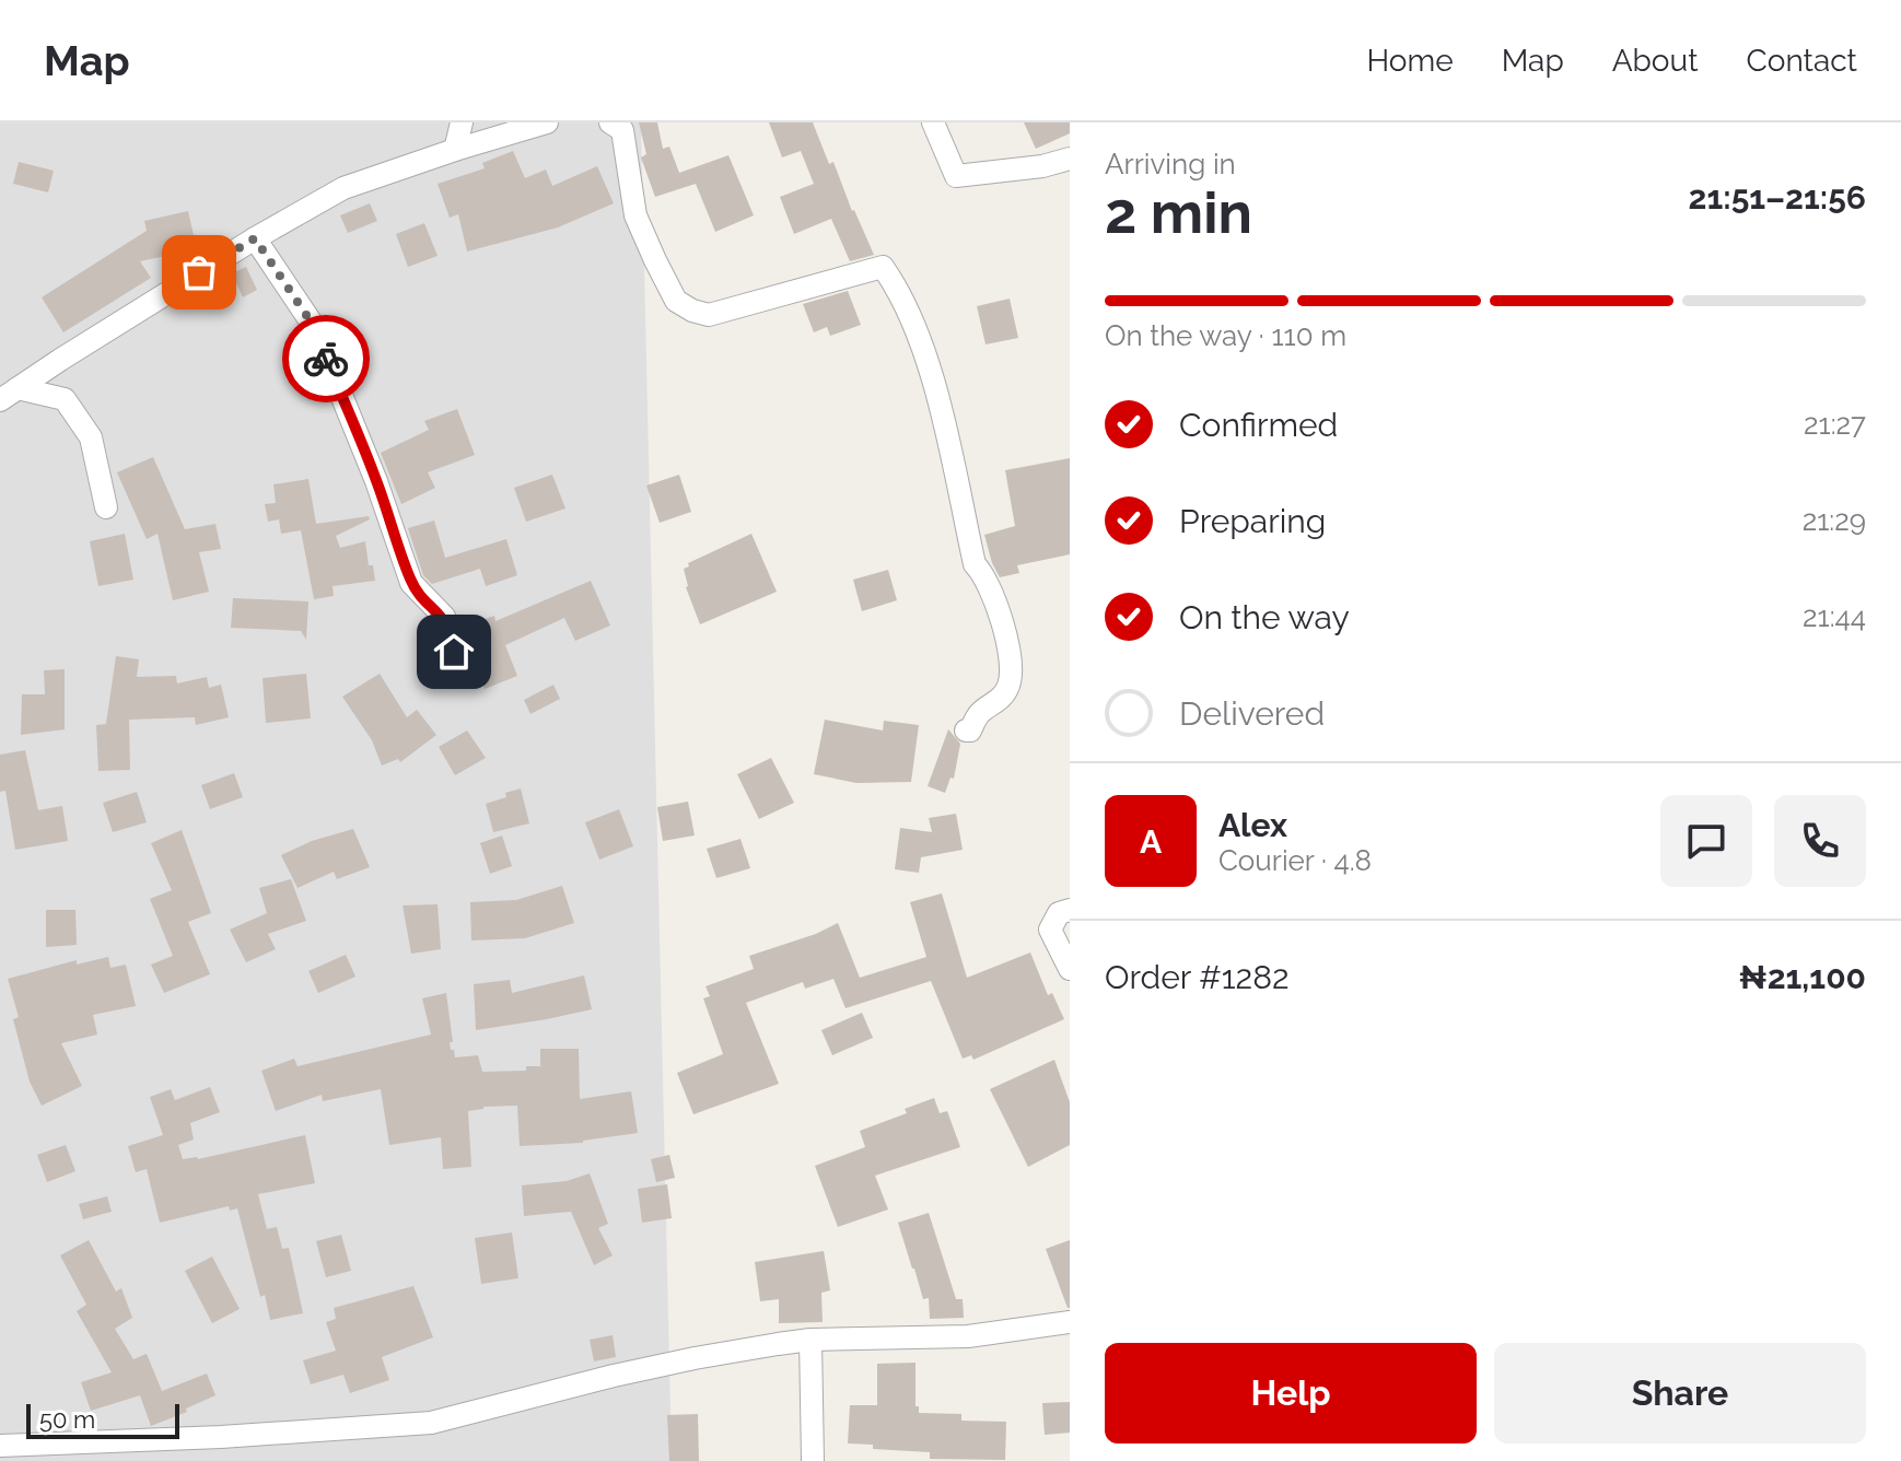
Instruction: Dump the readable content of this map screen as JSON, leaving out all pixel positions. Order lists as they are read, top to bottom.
{
  "scale_bar": "50 m",
  "page": {
    "header": "Map",
    "nav": [
      "Home",
      "Map",
      "About",
      "Contact"
    ],
    "heading": ["2 min", "Arriving in", "21:51–21:56"],
    "panel": [
      "Alex",
      "Courier · 4.8",
      "Order #1282",
      "₦21,100"
    ],
    "bar": "On the way · 110 m",
    "list": [
      ["Confirmed", "21:27"],
      ["Preparing", "21:29"],
      ["On the way", "21:44"],
      "Delivered"
    ],
    "round": "A",
    "buttons": ["Help", "Share"],
    "scale": "50 m"
  }
}
